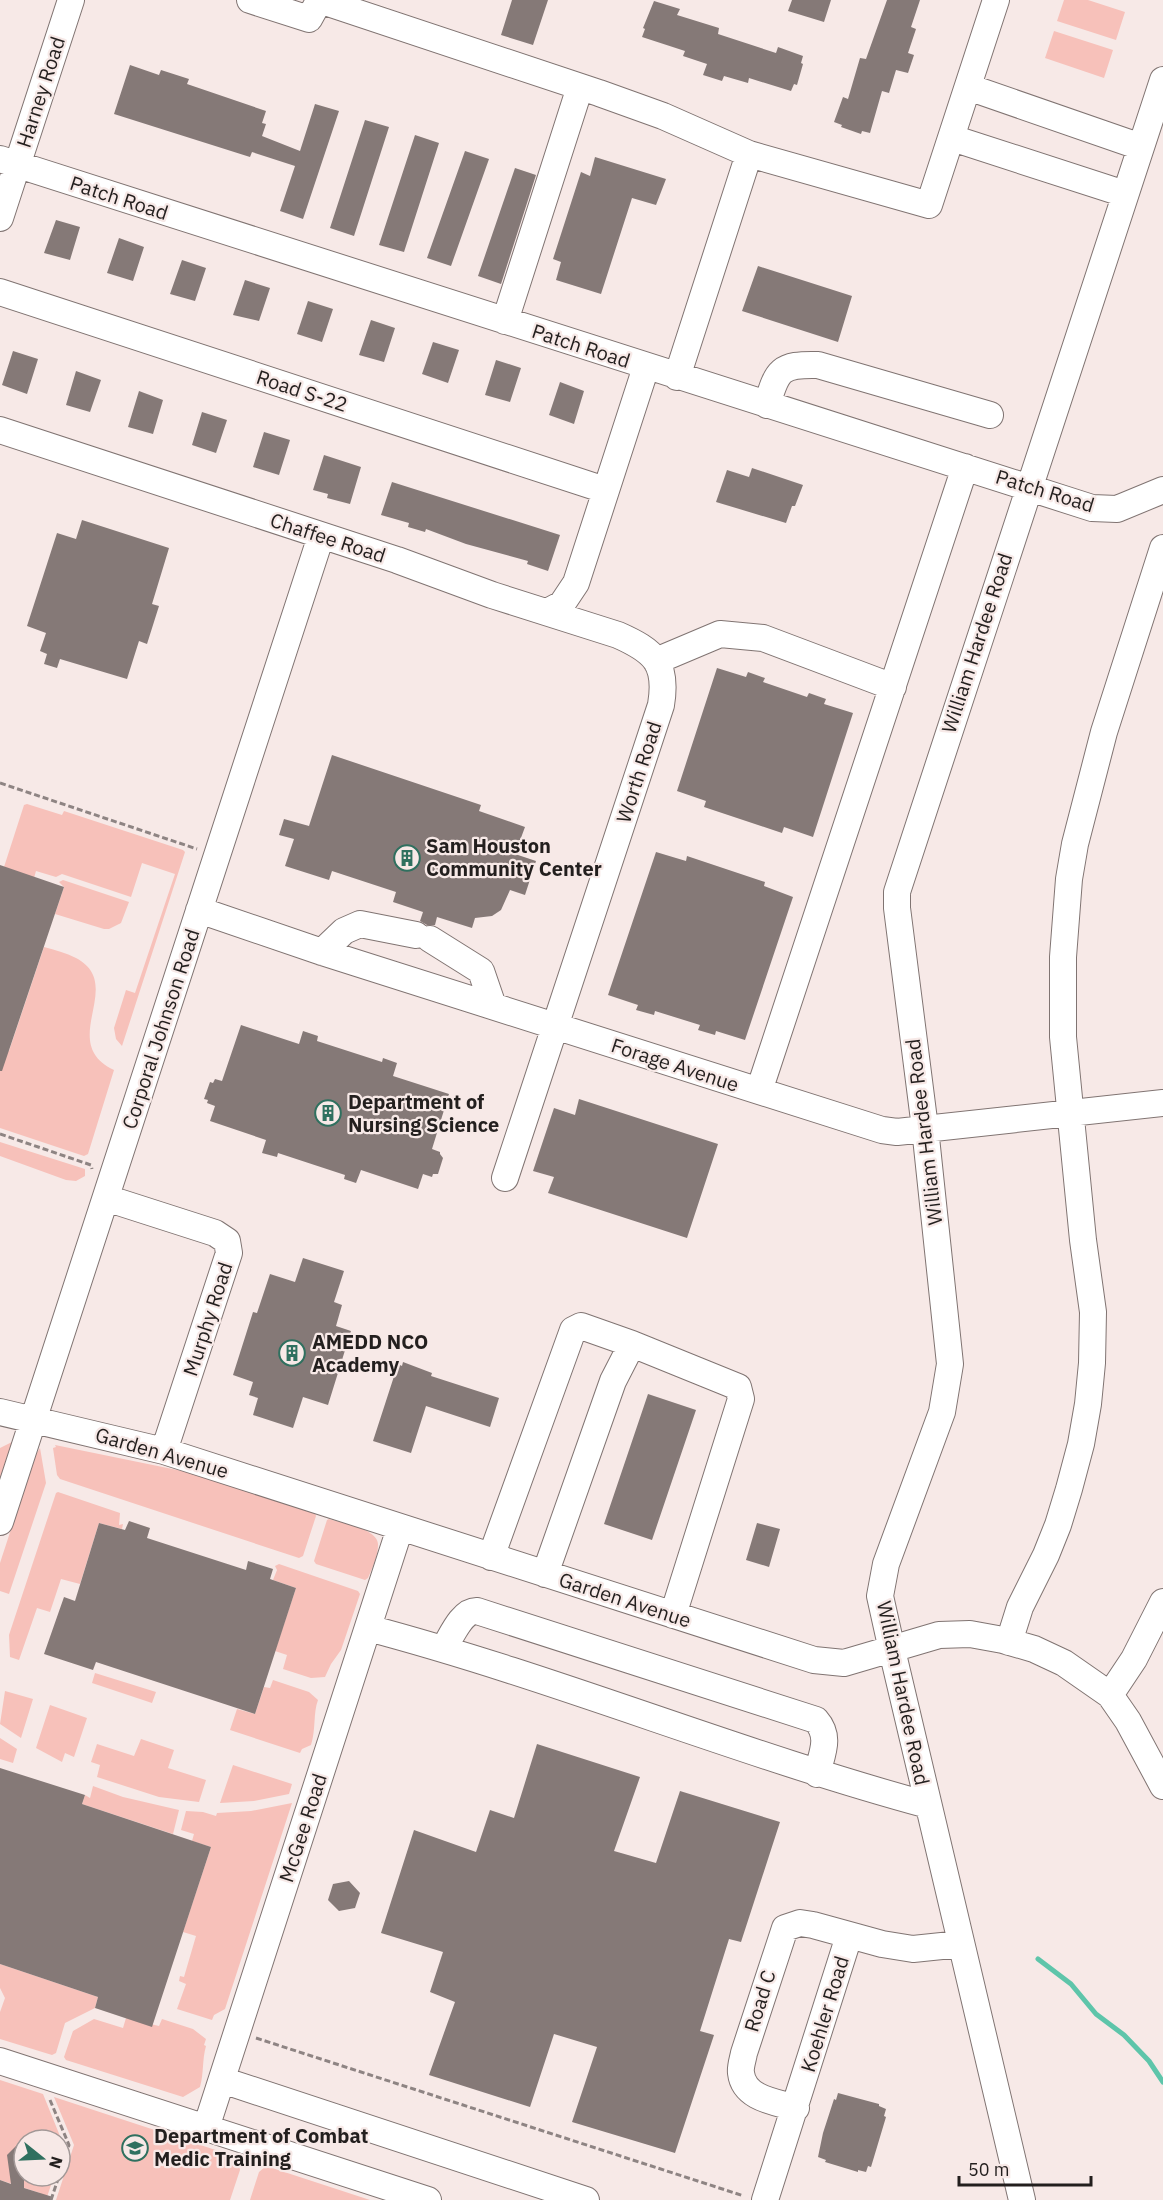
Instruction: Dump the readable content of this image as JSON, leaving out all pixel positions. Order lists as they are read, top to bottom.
{
  "streets": {
    "street": [
      "Harney Road",
      "Patch Road",
      "Road S-22",
      "Chaffee Road",
      "William Hardee Road",
      "Worth Road",
      "Corporal Johnson Road",
      "Forage Avenue",
      "Murphy Road",
      "Garden Avenue",
      "McGee Road",
      "Road C",
      "Koehler Road"
    ]
  },
  "crossings": [
    ["Harney Road", "Patch Road"],
    ["Patch Road", "William Hardee Road"],
    ["Chaffee Road", "Worth Road"],
    ["Chaffee Road", "Corporal Johnson Road"],
    ["William Hardee Road", "Forage Avenue"],
    ["William Hardee Road", "Garden Avenue"],
    ["William Hardee Road", "Koehler Road"],
    ["Worth Road", "Forage Avenue"],
    ["Corporal Johnson Road", "Forage Avenue"],
    ["Corporal Johnson Road", "Murphy Road"],
    ["Corporal Johnson Road", "Garden Avenue"],
    ["Murphy Road", "Garden Avenue"],
    ["Garden Avenue", "McGee Road"],
    ["Road C", "Koehler Road"]
  ],
  "places": {
    "building": ["Sam Houston Community Center", "Department of Nursing Science", "AMEDD NCO Academy"],
    "school or university": ["Department of Combat Medic Training"]
  },
  "scale_bar": "50 m",
  "north": "right"
}
